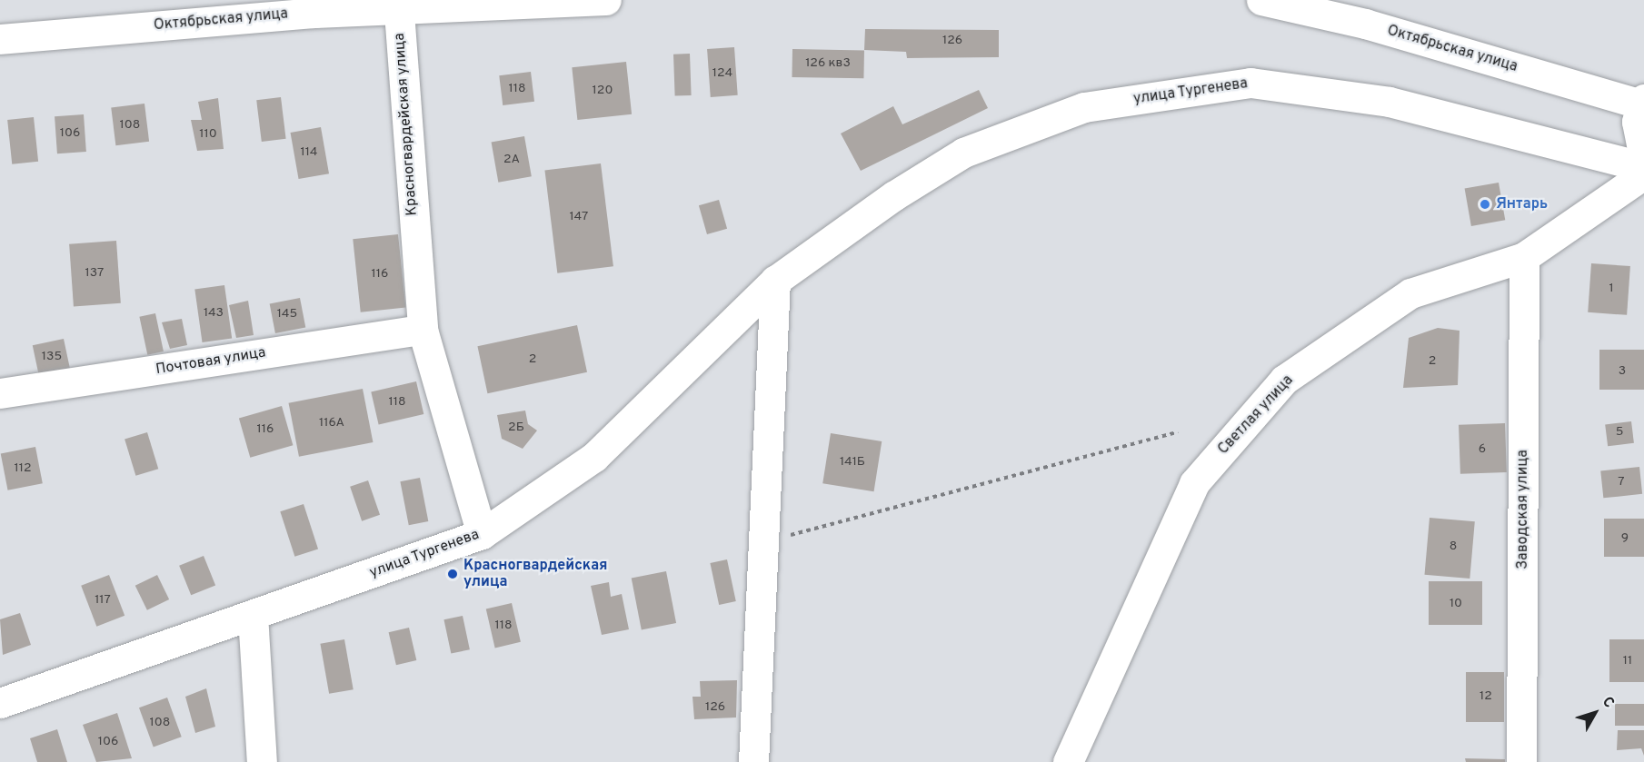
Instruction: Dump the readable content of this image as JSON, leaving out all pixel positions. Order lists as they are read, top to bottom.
{
  "streets": {
    "street": [
      "Октябрьская улица",
      "улица Тургенева",
      "Красногвардейская улица",
      "Почтовая улица",
      "Светлая улица",
      "Заводская улица"
    ]
  },
  "crossings": [
    ["Октябрьская улица", "Красногвардейская улица"],
    ["улица Тургенева", "Красногвардейская улица"],
    ["Красногвардейская улица", "Почтовая улица"],
    ["Светлая улица", "Заводская улица"]
  ],
  "places": ["Янтарь", "Красногвардейская улица"],
  "house_numbers": [
    "126",
    "126 кв3",
    "124",
    "118",
    "120",
    "108",
    "106",
    "110",
    "114",
    "2А",
    "147",
    "137",
    "116",
    "1",
    "143",
    "145",
    "135",
    "2",
    "2",
    "3",
    "118",
    "116А",
    "2Б",
    "116",
    "5",
    "6",
    "141Б",
    "112",
    "7",
    "9",
    "8",
    "117",
    "10",
    "118",
    "11",
    "12",
    "126",
    "108",
    "106"
  ],
  "north": "top right"
}
